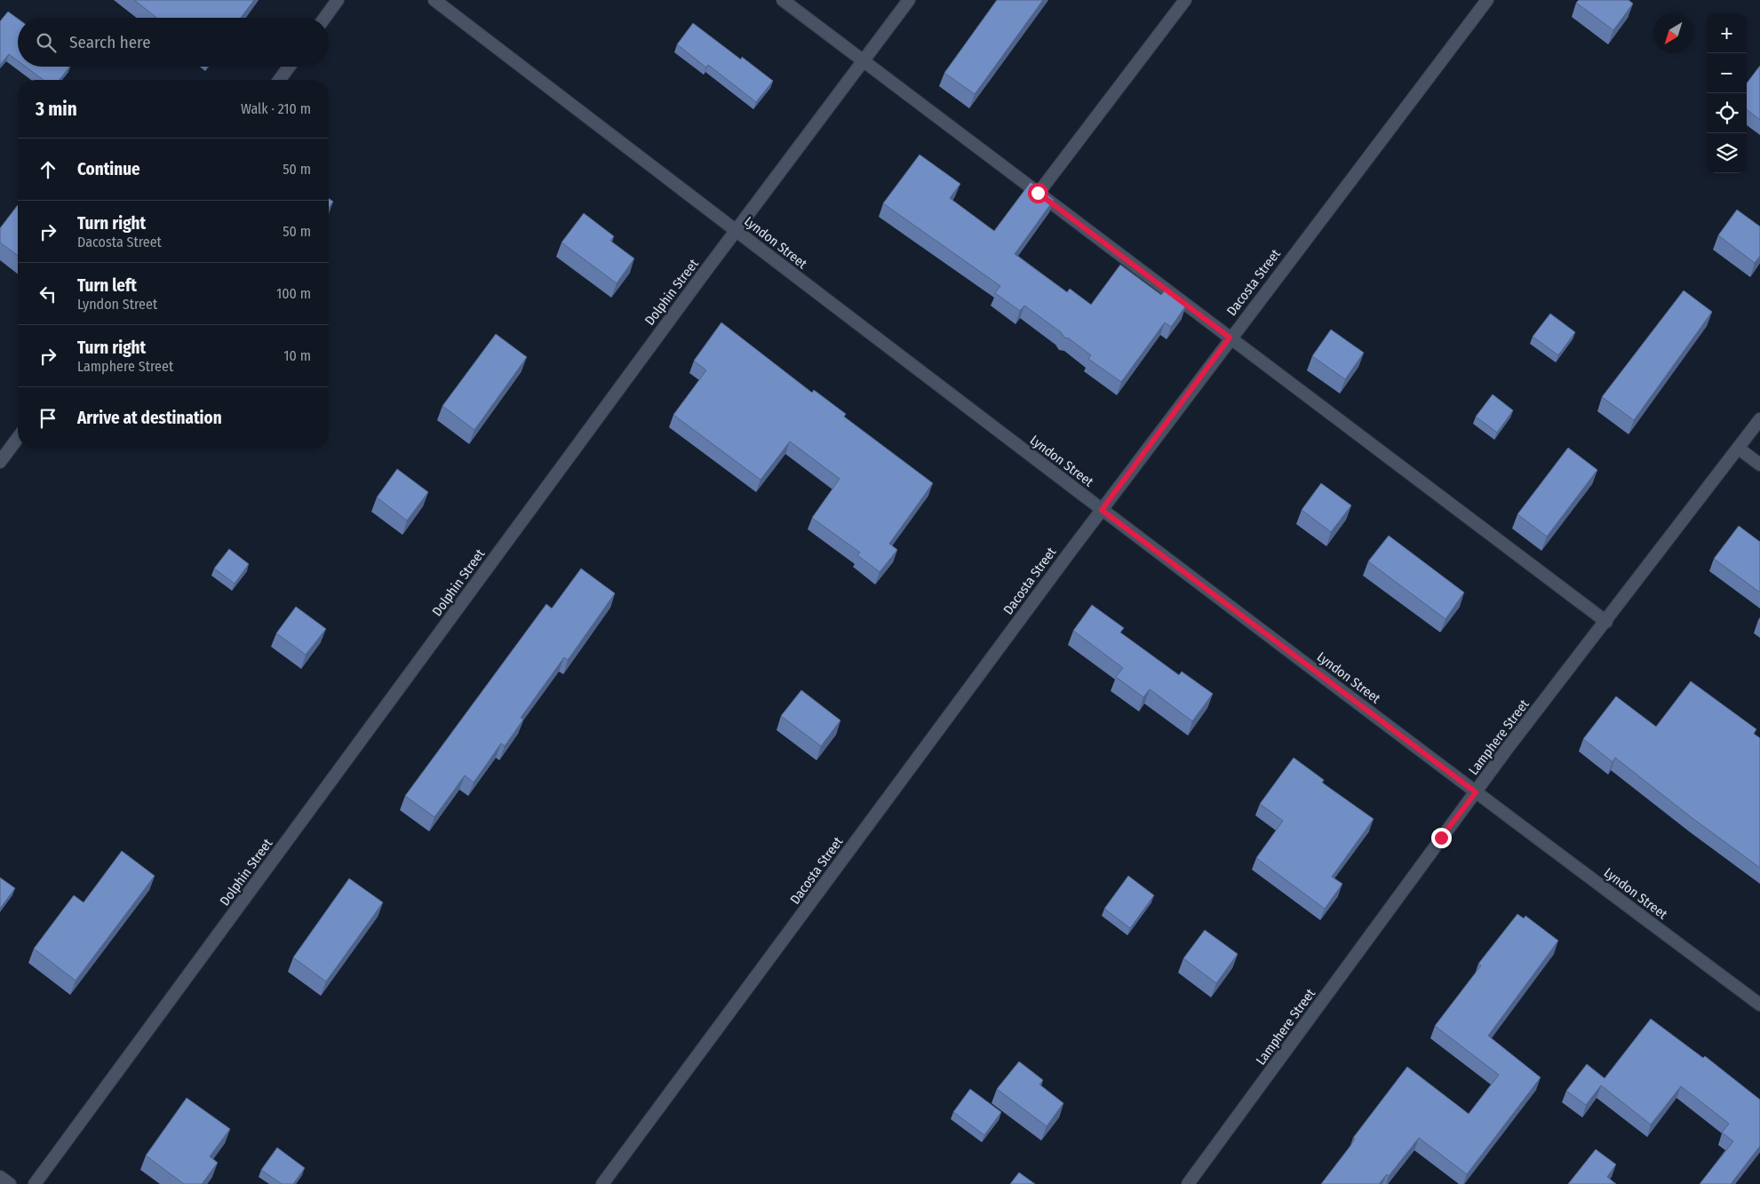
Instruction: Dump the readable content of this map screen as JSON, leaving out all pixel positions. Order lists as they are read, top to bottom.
{
  "streets": {
    "street": [
      "Lyndon Street",
      "Dacosta Street",
      "Dolphin Street",
      "Lamphere Street"
    ]
  },
  "crossings": [
    ["Lyndon Street", "Dacosta Street"],
    ["Lyndon Street", "Dolphin Street"],
    ["Lyndon Street", "Lamphere Street"]
  ],
  "north": "bottom left",
  "page": {
    "map_buttons": ["+", "−"],
    "search": "Search here",
    "heading": ["3 min", "Walk · 210 m"],
    "list": [
      ["Continue", "50 m"],
      ["Turn right", "Dacosta Street", "50 m"],
      ["Turn left", "Lyndon Street", "100 m"],
      ["Turn right", "Lamphere Street", "10 m"],
      "Arrive at destination"
    ]
  }
}
